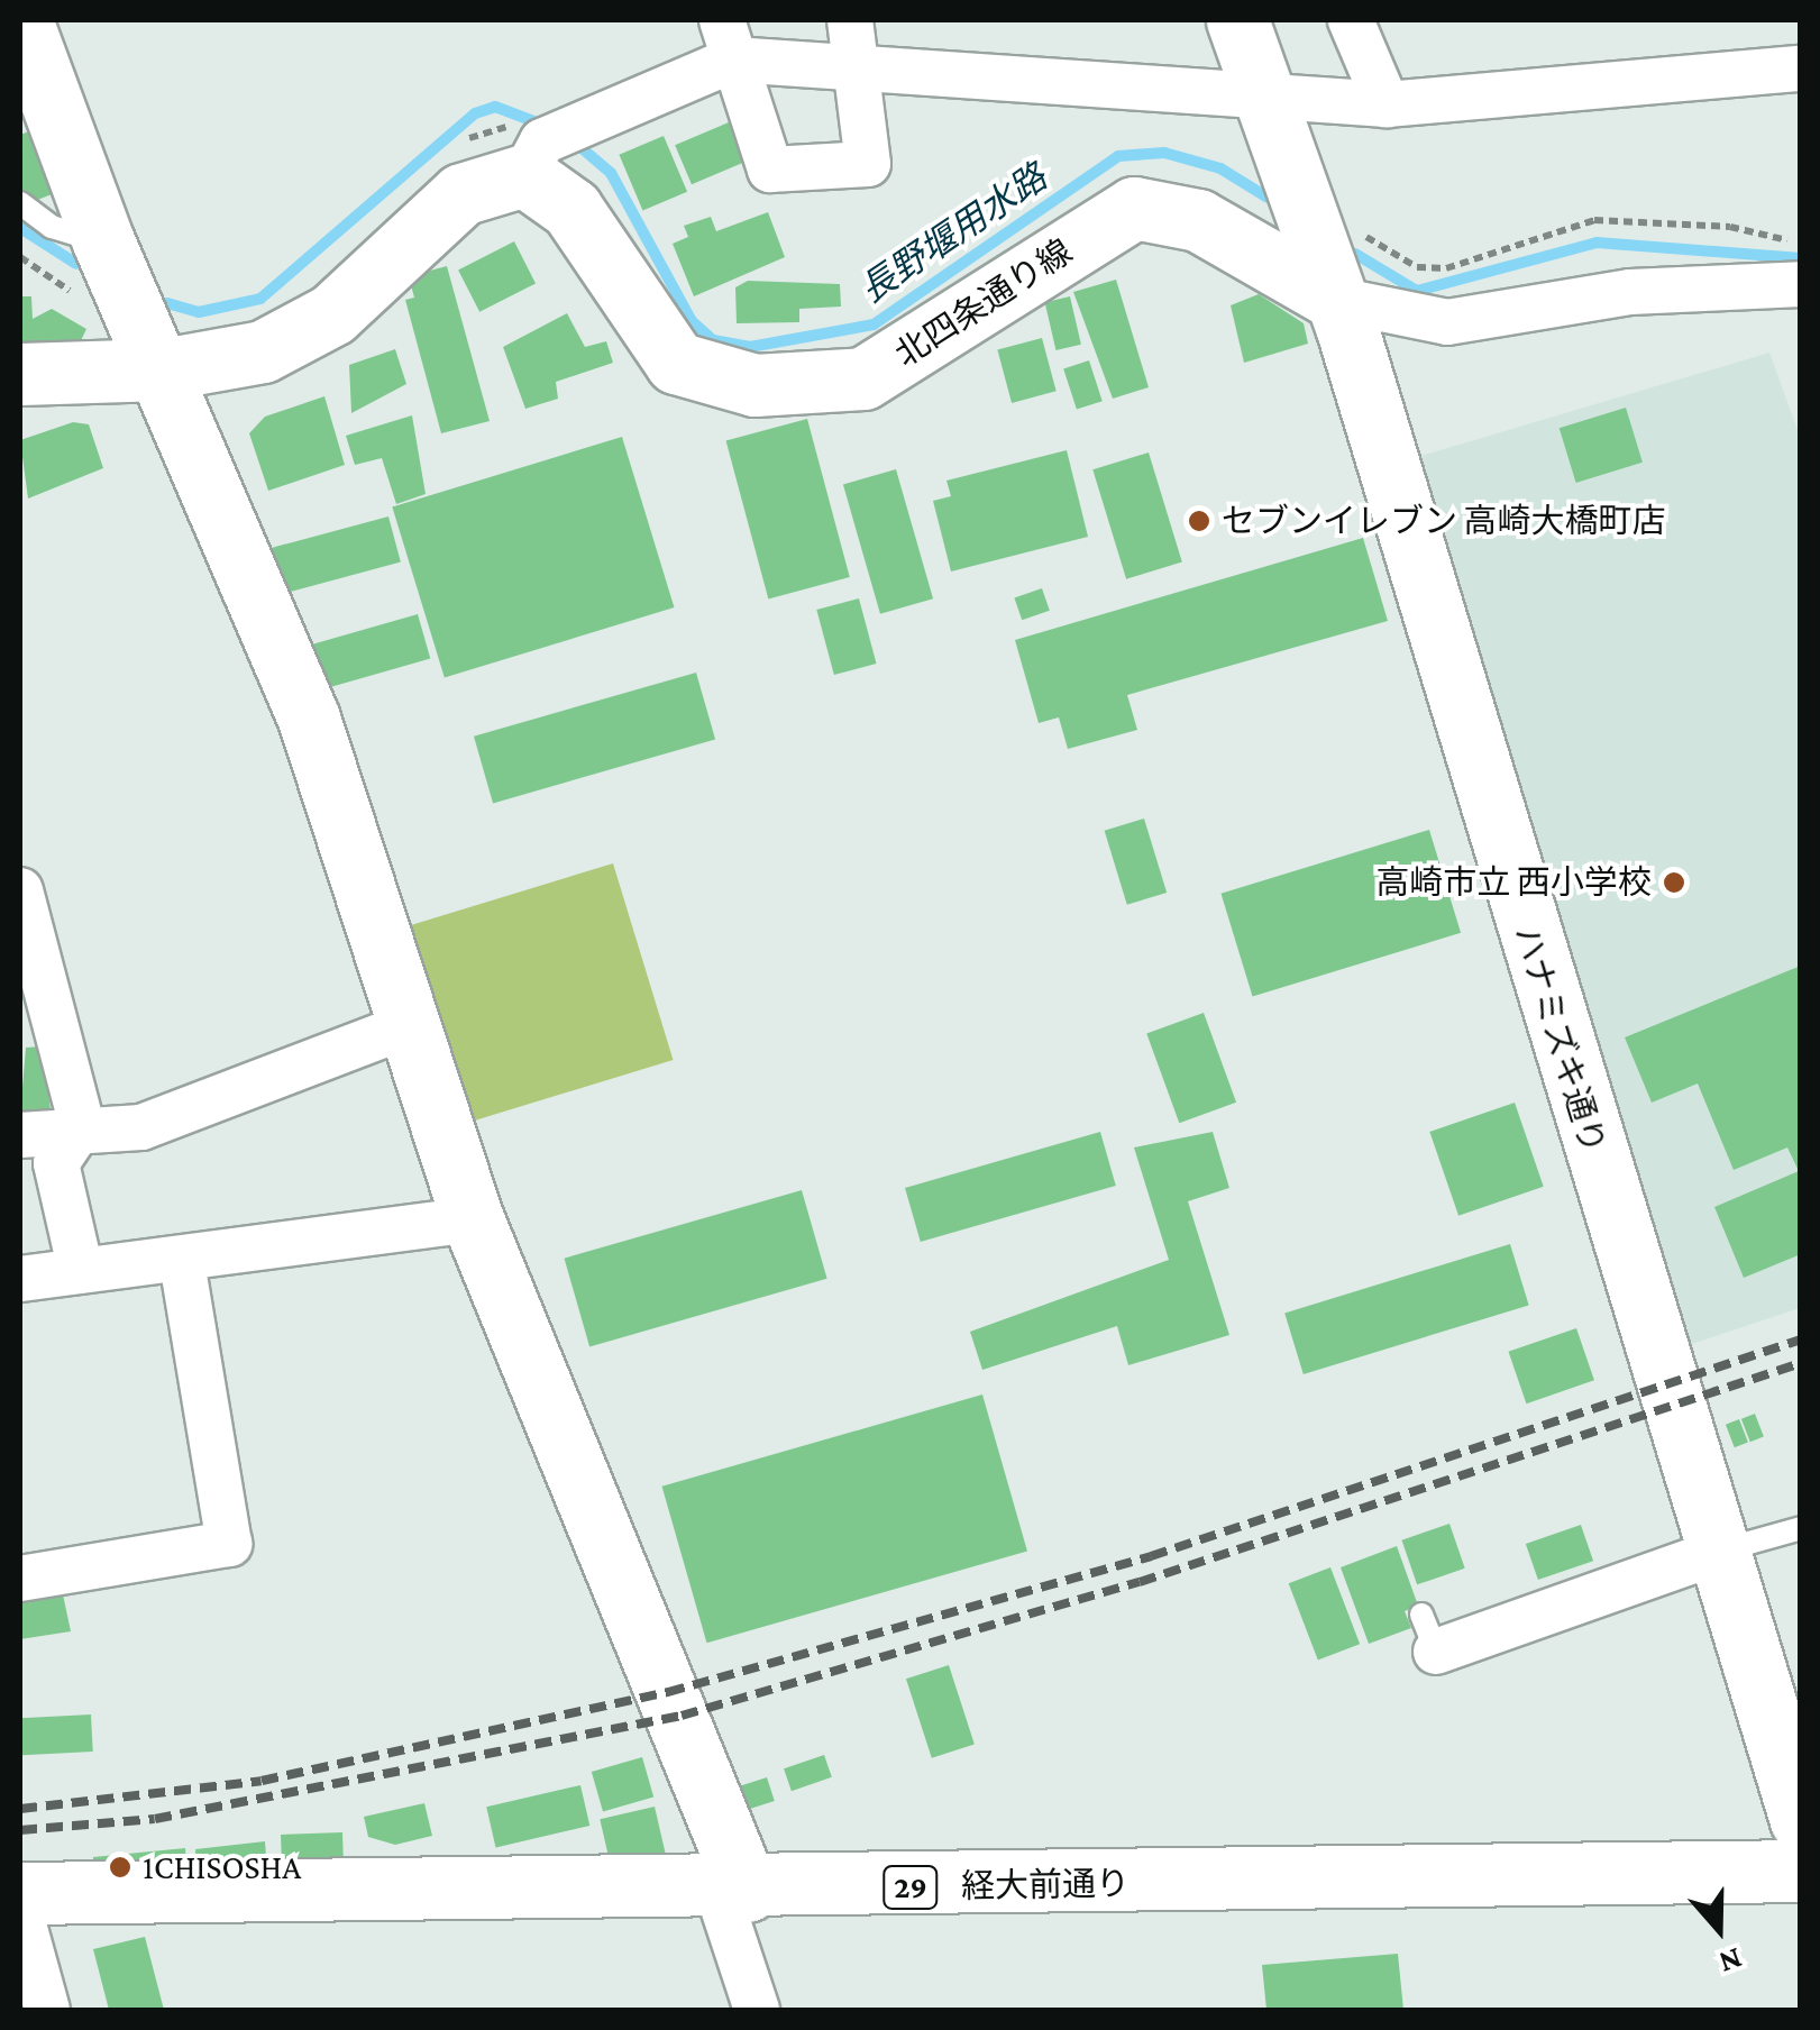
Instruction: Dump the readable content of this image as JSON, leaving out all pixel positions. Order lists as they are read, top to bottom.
{
  "streets": {
    "street": [
      "北四条通り線",
      "ハナミズキ通り",
      "経大前通り",
      "29"
    ]
  },
  "crossings": [
    ["北四条通り線", "ハナミズキ通り"]
  ],
  "water": ["長野堰用水路"],
  "places": ["セブンイレブン 高崎大橋町店", "高崎市立 西小学校", "1CHISOSHA"],
  "north": "bottom"
}
